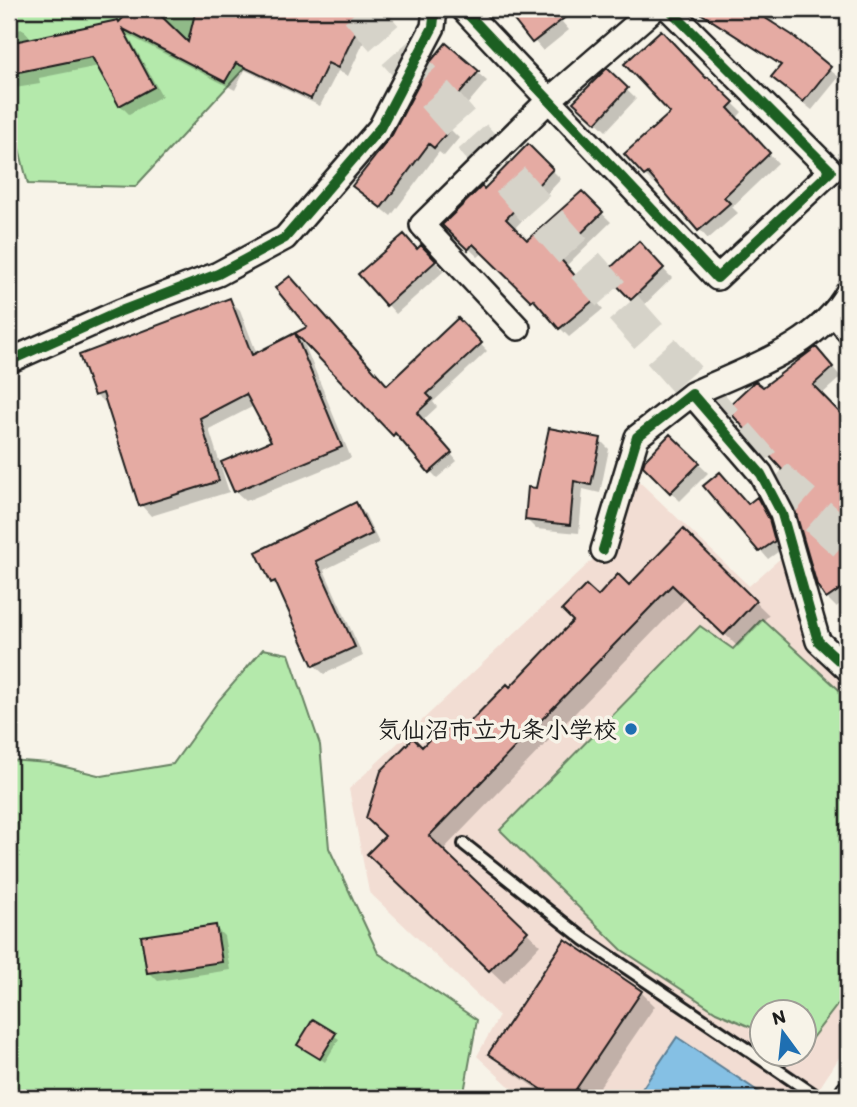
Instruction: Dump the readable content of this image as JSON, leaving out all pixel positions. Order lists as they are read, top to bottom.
{
  "places": ["気仙沼市立九条小学校"],
  "north": "top"
}
